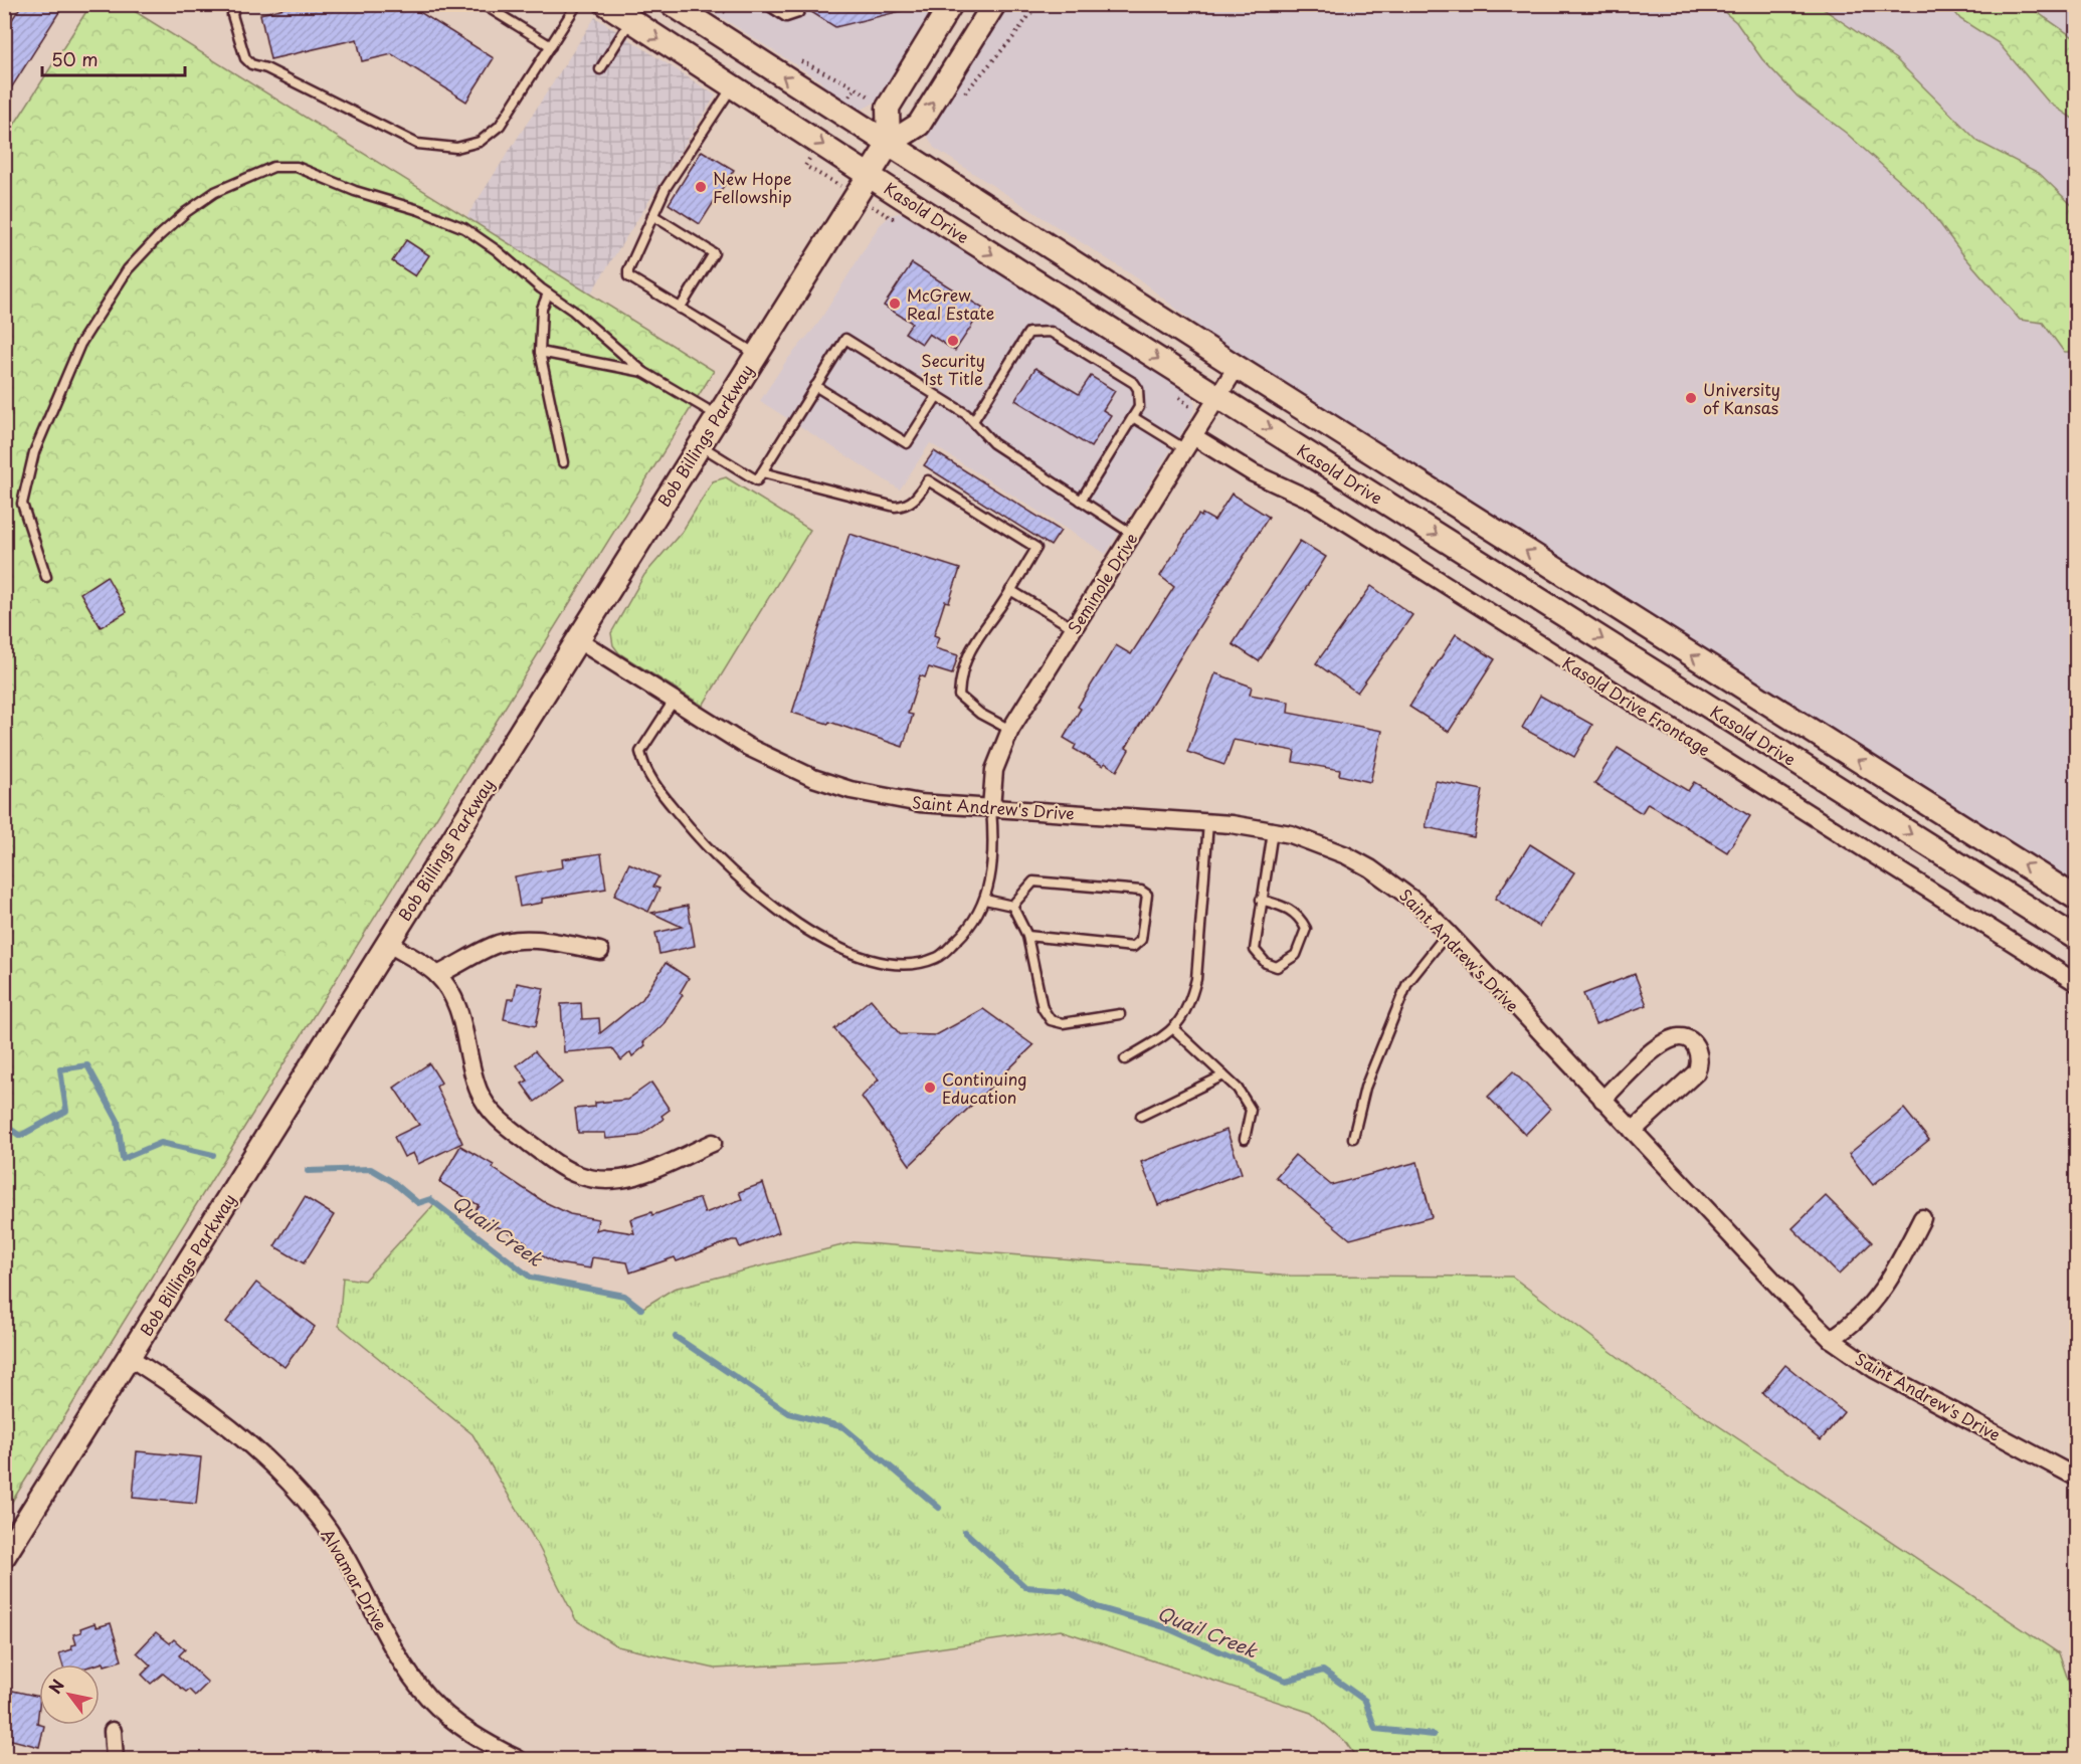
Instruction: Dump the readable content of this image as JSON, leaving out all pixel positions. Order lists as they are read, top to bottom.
{
  "streets": {
    "main road": ["Kasold Drive", "Bob Billings Parkway"],
    "street": [
      "Seminole Drive",
      "Kasold Drive Frontage",
      "Saint Andrew's Drive",
      "Alvamar Drive"
    ]
  },
  "crossings": [
    ["Kasold Drive", "Bob Billings Parkway"],
    ["Kasold Drive", "Seminole Drive"],
    ["Bob Billings Parkway", "Saint Andrew's Drive"],
    ["Bob Billings Parkway", "Alvamar Drive"],
    ["Seminole Drive", "Kasold Drive Frontage"],
    ["Seminole Drive", "Saint Andrew's Drive"]
  ],
  "water": ["Quail Creek"],
  "places": [
    "New Hope Fellowship",
    "McGrew Real Estate",
    "Security 1st Title",
    "University of Kansas",
    "Continuing Education"
  ],
  "scale_bar": "50 m",
  "north": "top left"
}
